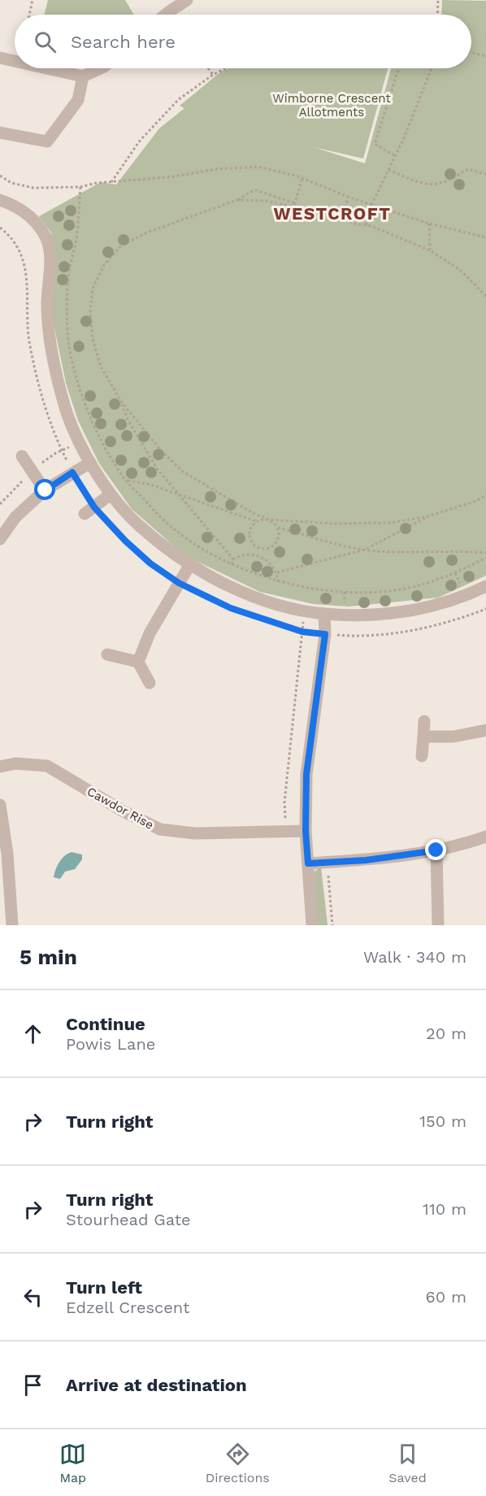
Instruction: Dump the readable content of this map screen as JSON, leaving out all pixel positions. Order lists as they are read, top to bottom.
{
  "streets": {
    "street": ["Cawdor Rise"]
  },
  "districts": ["WESTCROFT"],
  "parks": ["Wimborne Crescent Allotments"],
  "page": {
    "search": "Search here",
    "heading": ["5 min", "Walk · 340 m"],
    "list": [
      ["Continue", "Powis Lane", "20 m"],
      ["Turn right", "150 m"],
      ["Turn right", "Stourhead Gate", "110 m"],
      ["Turn left", "Edzell Crescent", "60 m"],
      "Arrive at destination"
    ],
    "nav": ["Map", "Directions", "Saved"]
  }
}
